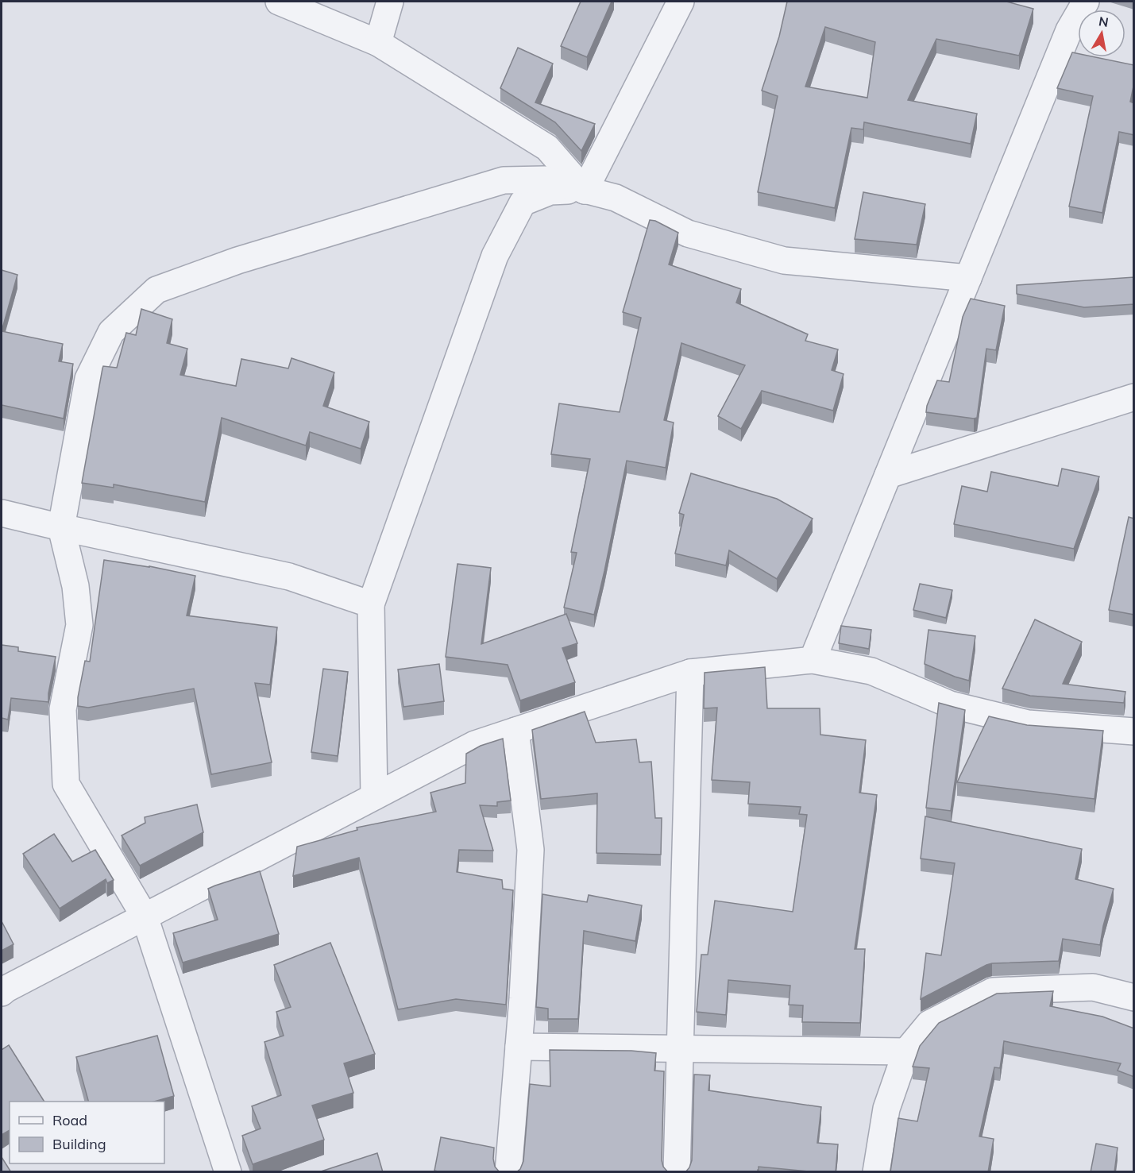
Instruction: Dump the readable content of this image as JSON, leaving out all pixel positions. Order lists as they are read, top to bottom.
{
  "legend": ["Road", "Building"],
  "north": "top"
}
